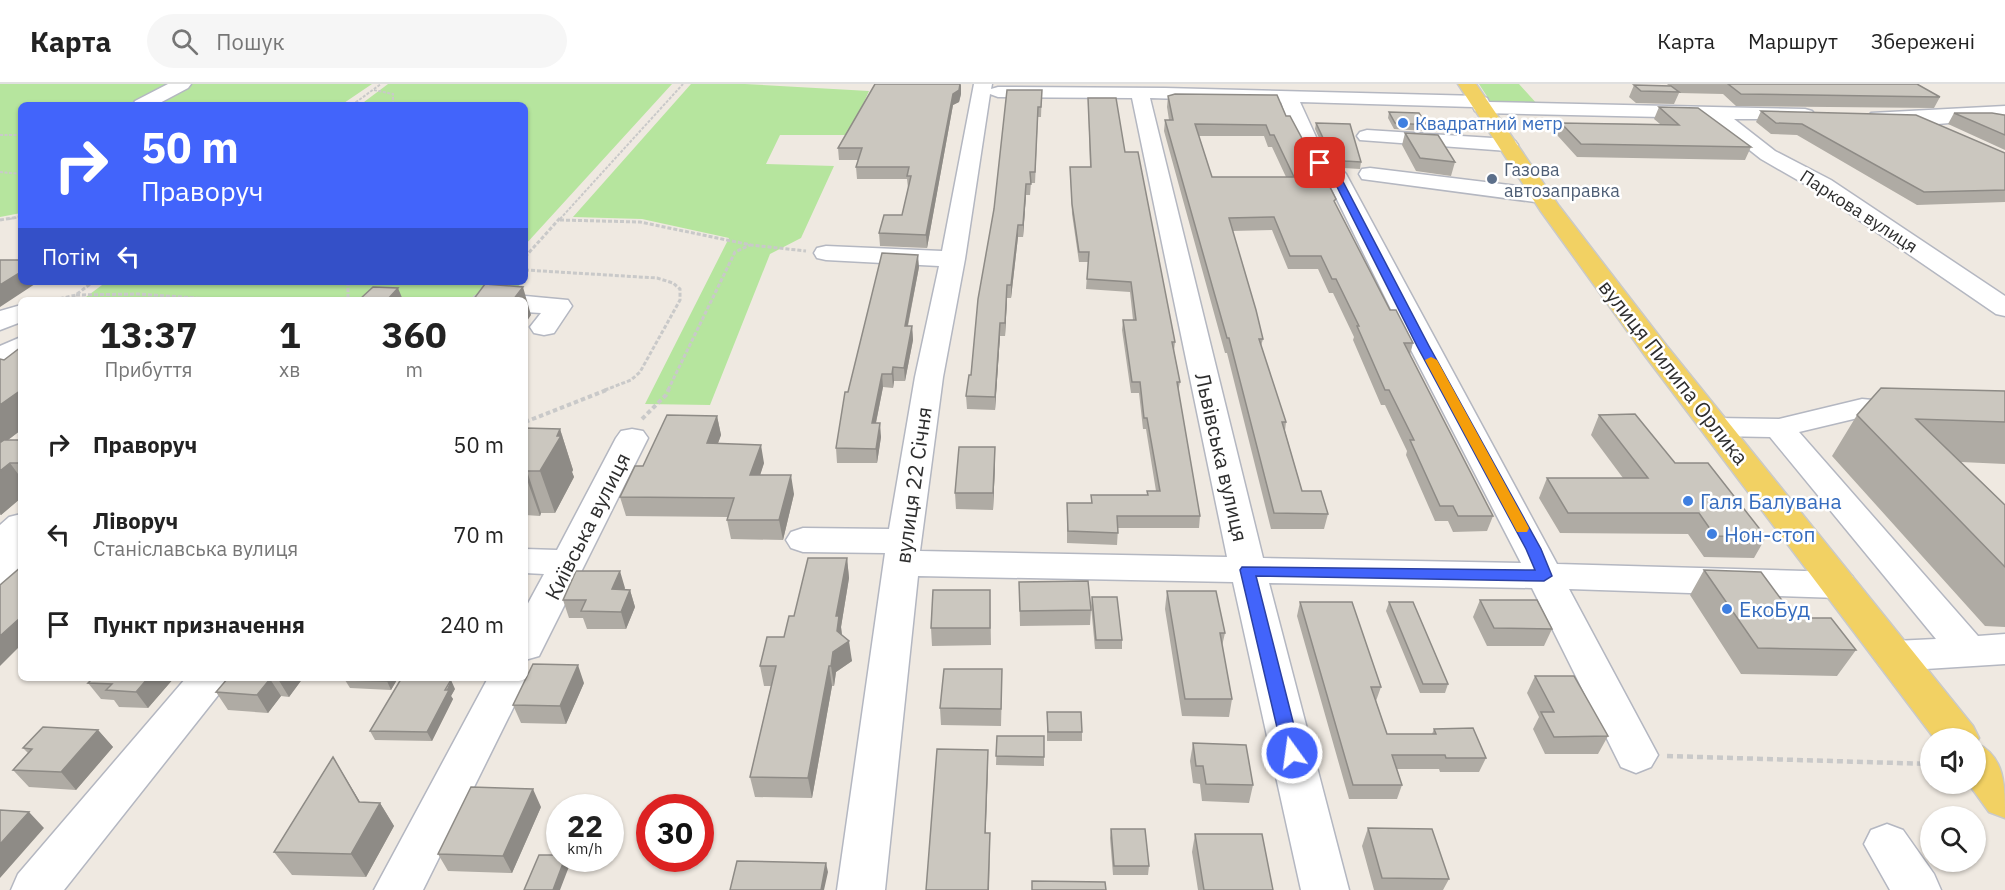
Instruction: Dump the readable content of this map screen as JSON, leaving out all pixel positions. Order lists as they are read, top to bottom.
{
  "streets": {
    "main road": ["вулиця Пилипа Орлика"],
    "street": [
      "Паркова вулиця",
      "Львівська вулиця",
      "вулиця 22 Січня",
      "Київська вулиця"
    ]
  },
  "places": [
    "Квадратний метр",
    "Газова автозаправка",
    "Галя Балувана",
    "Нон-стоп",
    "ЕкоБуд"
  ],
  "page": {
    "header": "Карта",
    "search": "Пошук",
    "nav": ["Карта", "Маршрут", "Збережені"],
    "turn": ["50 m", "Праворуч"],
    "then": "Потім",
    "eta": [
      "13:37",
      "Прибуття",
      "1",
      "хв",
      "360",
      "m"
    ],
    "list": [
      {
        "name": "Праворуч",
        "value": "50 m"
      },
      {
        "name": "Ліворуч",
        "note": "Станіславська вулиця",
        "value": "70 m"
      },
      {
        "name": "Пункт призначення",
        "value": "240 m"
      }
    ],
    "speed": "22 km/h",
    "limit": "30"
  }
}
